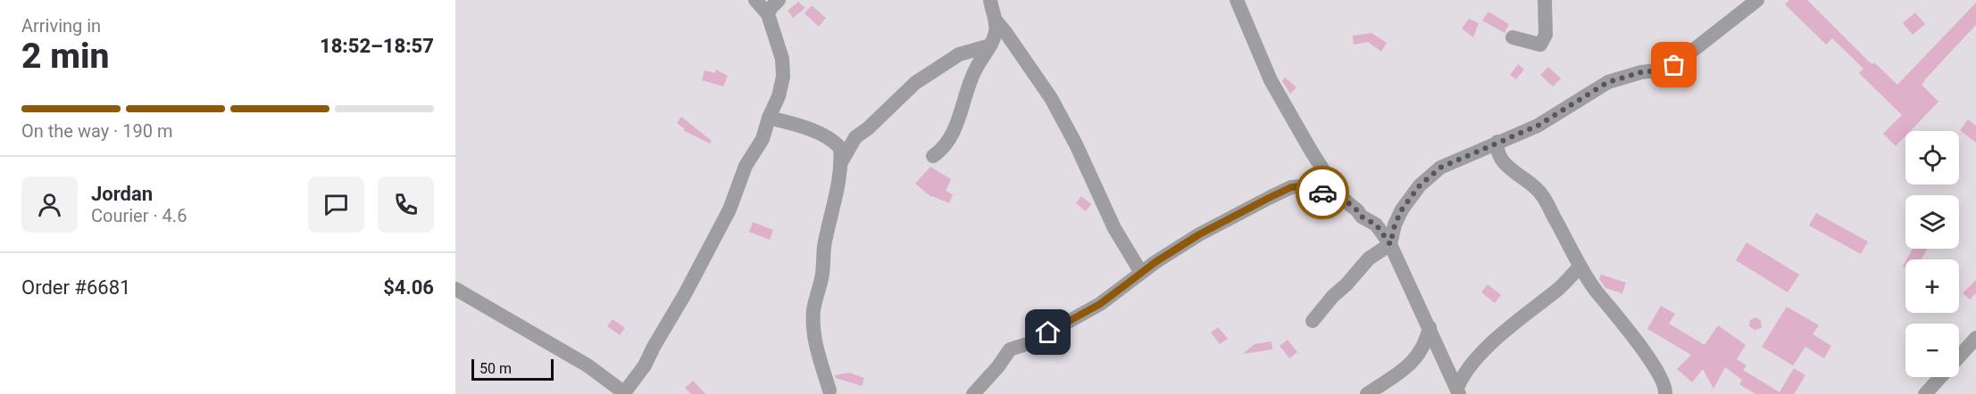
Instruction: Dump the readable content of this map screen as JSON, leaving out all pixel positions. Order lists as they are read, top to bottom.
{
  "scale_bar": "50 m",
  "page": {
    "heading": ["2 min", "Arriving in", "18:52–18:57"],
    "panel": [
      "Jordan",
      "Courier · 4.6",
      "Order #6681",
      "$4.06"
    ],
    "bar": "On the way · 190 m",
    "map_buttons": ["+", "−"],
    "scale": "50 m"
  }
}
